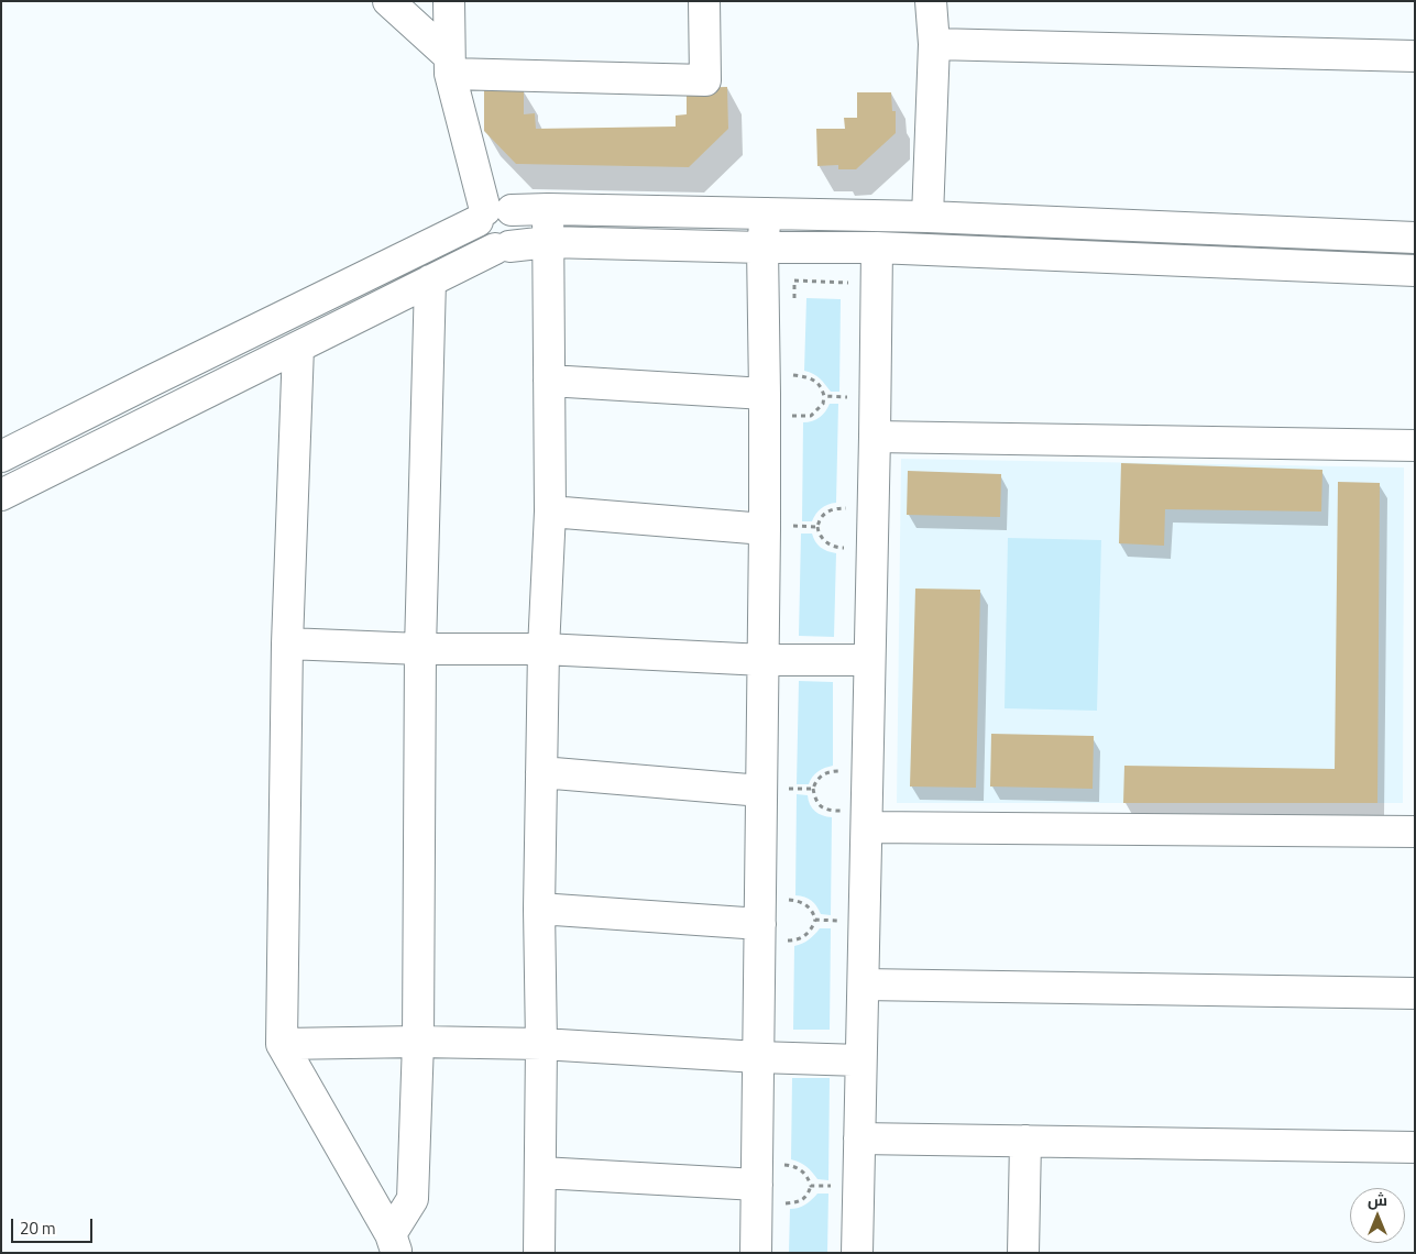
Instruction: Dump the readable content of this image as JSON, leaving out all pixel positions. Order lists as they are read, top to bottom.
{
  "scale_bar": "20 m",
  "north": "top"
}
